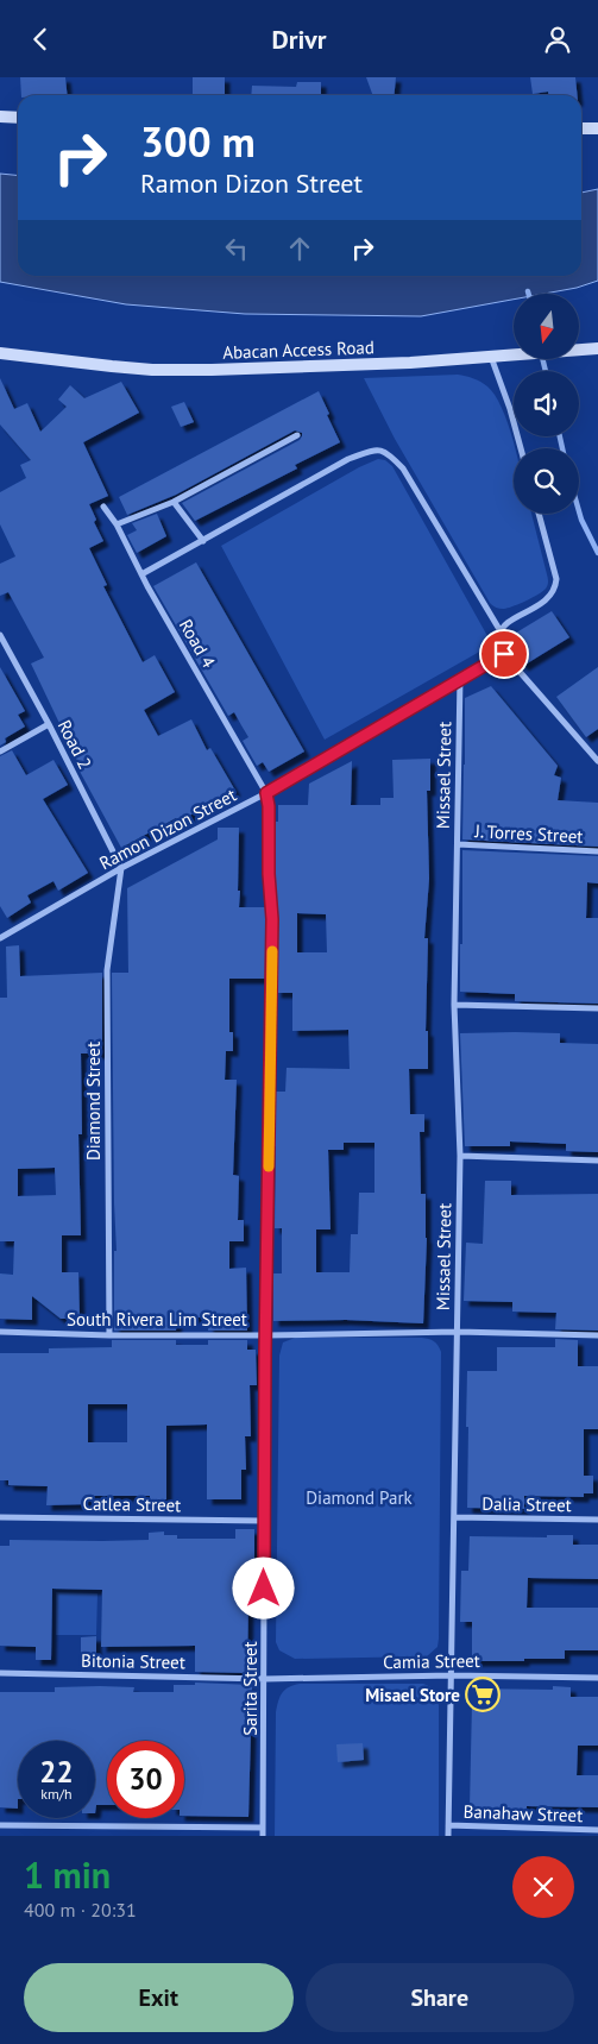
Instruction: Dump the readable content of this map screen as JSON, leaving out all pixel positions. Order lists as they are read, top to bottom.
{
  "streets": {
    "street": [
      "Abacan Access Road",
      "Road 4",
      "Road 2",
      "Missael Street",
      "Ramon Dizon Street",
      "J. Torres Street",
      "Diamond Street",
      "South Rivera Lim Street",
      "Catlea Street",
      "Dalia Street",
      "Bitonia Street",
      "Camia Street",
      "Sarita Street",
      "Banahaw Street"
    ]
  },
  "crossings": [
    ["Road 4", "Ramon Dizon Street"],
    ["Road 4", "Sarita Street"],
    ["Road 2", "Ramon Dizon Street"],
    ["Road 2", "Diamond Street"],
    ["Missael Street", "Ramon Dizon Street"],
    ["Missael Street", "J. Torres Street"],
    ["Missael Street", "South Rivera Lim Street"],
    ["Missael Street", "Dalia Street"],
    ["Missael Street", "Camia Street"],
    ["Missael Street", "Banahaw Street"],
    ["Ramon Dizon Street", "Diamond Street"],
    ["Ramon Dizon Street", "Sarita Street"],
    ["Diamond Street", "South Rivera Lim Street"],
    ["South Rivera Lim Street", "Sarita Street"],
    ["Catlea Street", "Sarita Street"],
    ["Bitonia Street", "Camia Street"],
    ["Bitonia Street", "Sarita Street"],
    ["Camia Street", "Sarita Street"]
  ],
  "parks": ["Diamond Park"],
  "places": {
    "supermarket": ["Misael Store"]
  },
  "north": "bottom",
  "page": {
    "header": "Drivr",
    "turn": ["300 m", "Ramon Dizon Street"],
    "speed": "22 km/h",
    "limit": "30",
    "heading": ["1 min", "400 m · 20:31"],
    "buttons": ["Exit", "Share"]
  }
}
